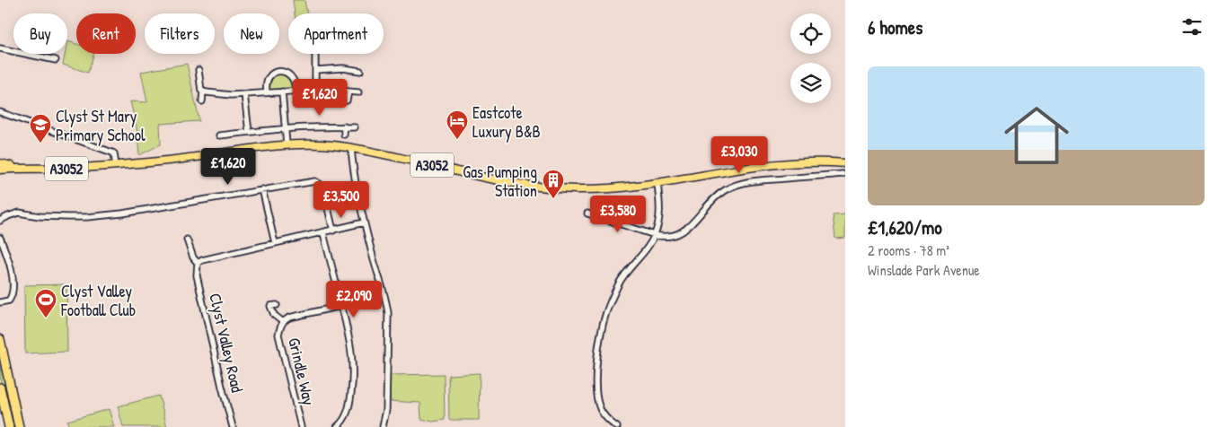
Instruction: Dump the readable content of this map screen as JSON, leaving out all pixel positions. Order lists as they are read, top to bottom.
{
  "streets": {
    "main road": ["A3052"],
    "street": ["Clyst Valley Road", "Grindle Way"]
  },
  "places": {
    "hotel": ["Eastcote Luxury B&B"],
    "school or university": ["Clyst St Mary Primary School"],
    "building": ["Gas Pumping Station"],
    "sports": ["Clyst Valley Football Club"]
  },
  "page": {
    "heading": "6 homes",
    "chip": [
      "Buy",
      "Rent",
      "Filters",
      "New",
      "Apartment"
    ],
    "list": [
      {
        "name": "£1,620/mo",
        "note": "2 rooms · 78 m² · Winslade Park Avenue"
      }
    ],
    "price": [
      "£1,620",
      "£3,030",
      "£1,620",
      "£3,500",
      "£3,580",
      "£2,090"
    ]
  }
}
